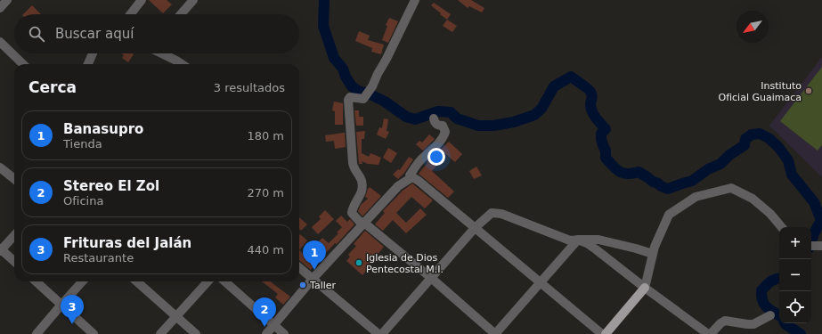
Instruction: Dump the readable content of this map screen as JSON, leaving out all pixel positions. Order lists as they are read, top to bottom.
{
  "places": ["Instituto Oficial Guaimaca", "Iglesia de Dios Pentecostal M.I.", "Taller"],
  "north": "bottom left",
  "page": {
    "search": "Buscar aquí",
    "heading": ["Cerca", "3 resultados"],
    "list": [
      {
        "mark": "1",
        "name": "Banasupro",
        "note": "Tienda",
        "value": "180 m"
      },
      {
        "mark": "2",
        "name": "Stereo El Zol",
        "note": "Oficina",
        "value": "270 m"
      },
      {
        "mark": "3",
        "name": "Frituras del Jalán",
        "note": "Restaurante",
        "value": "440 m"
      }
    ],
    "map_buttons": ["+", "−"],
    "pins": ["1", "3", "2"]
  }
}
